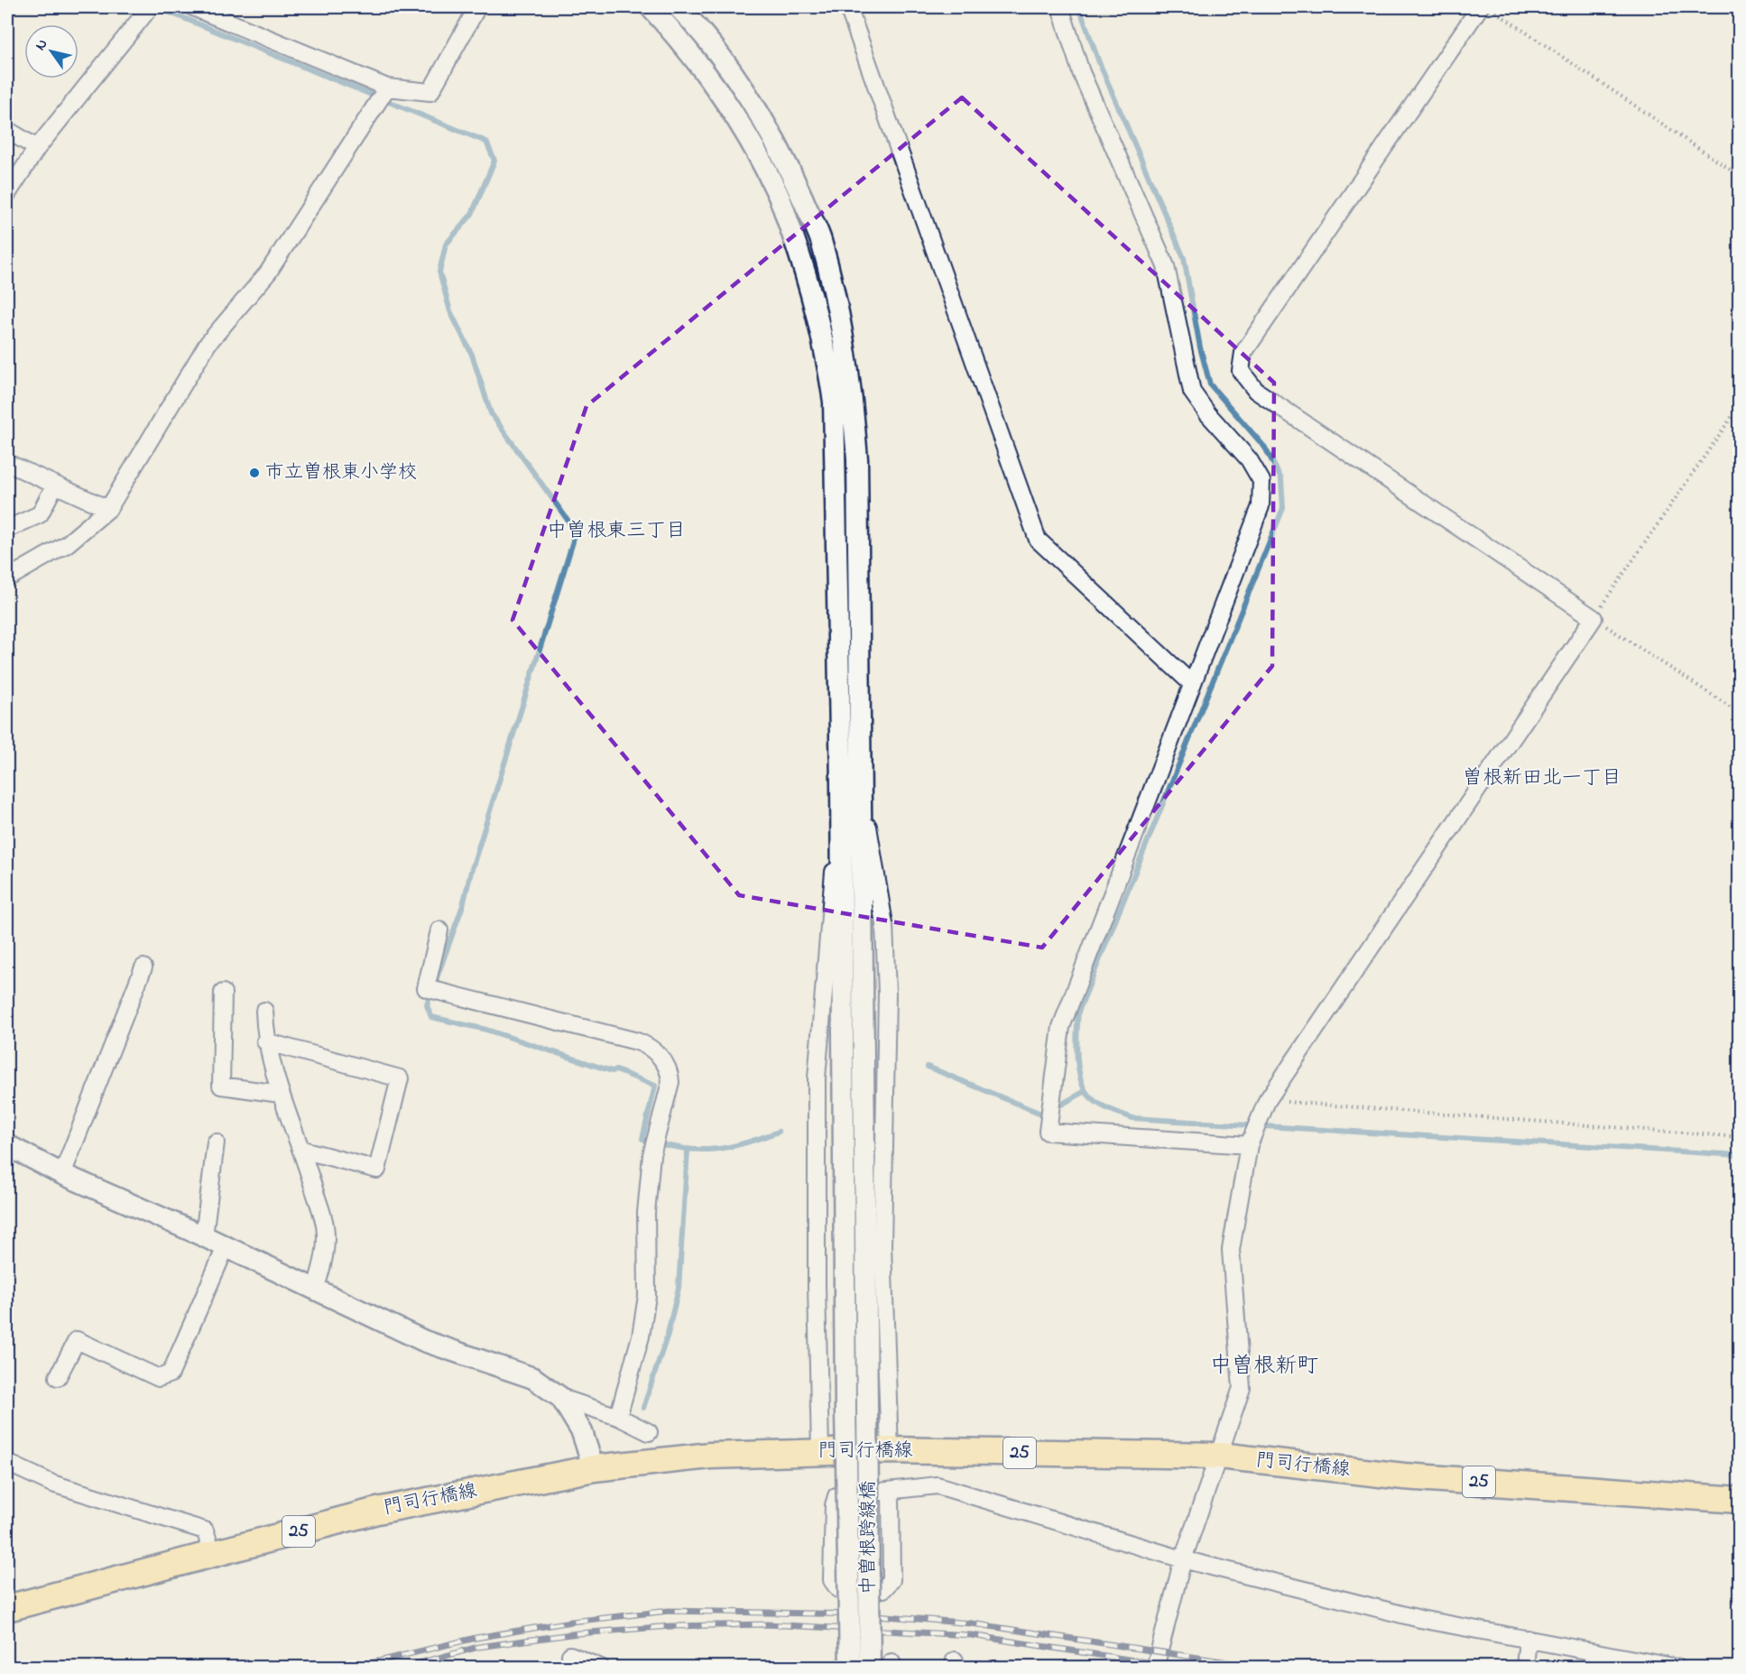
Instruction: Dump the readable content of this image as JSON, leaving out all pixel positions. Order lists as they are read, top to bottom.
{
  "streets": {
    "main road": ["門司行橋線", "25"],
    "street": ["中曽根跨線橋"]
  },
  "districts": ["中曽根東三丁目", "曽根新田北一丁目", "中曽根新町"],
  "places": ["市立曽根東小学校"],
  "north": "top left"
}
